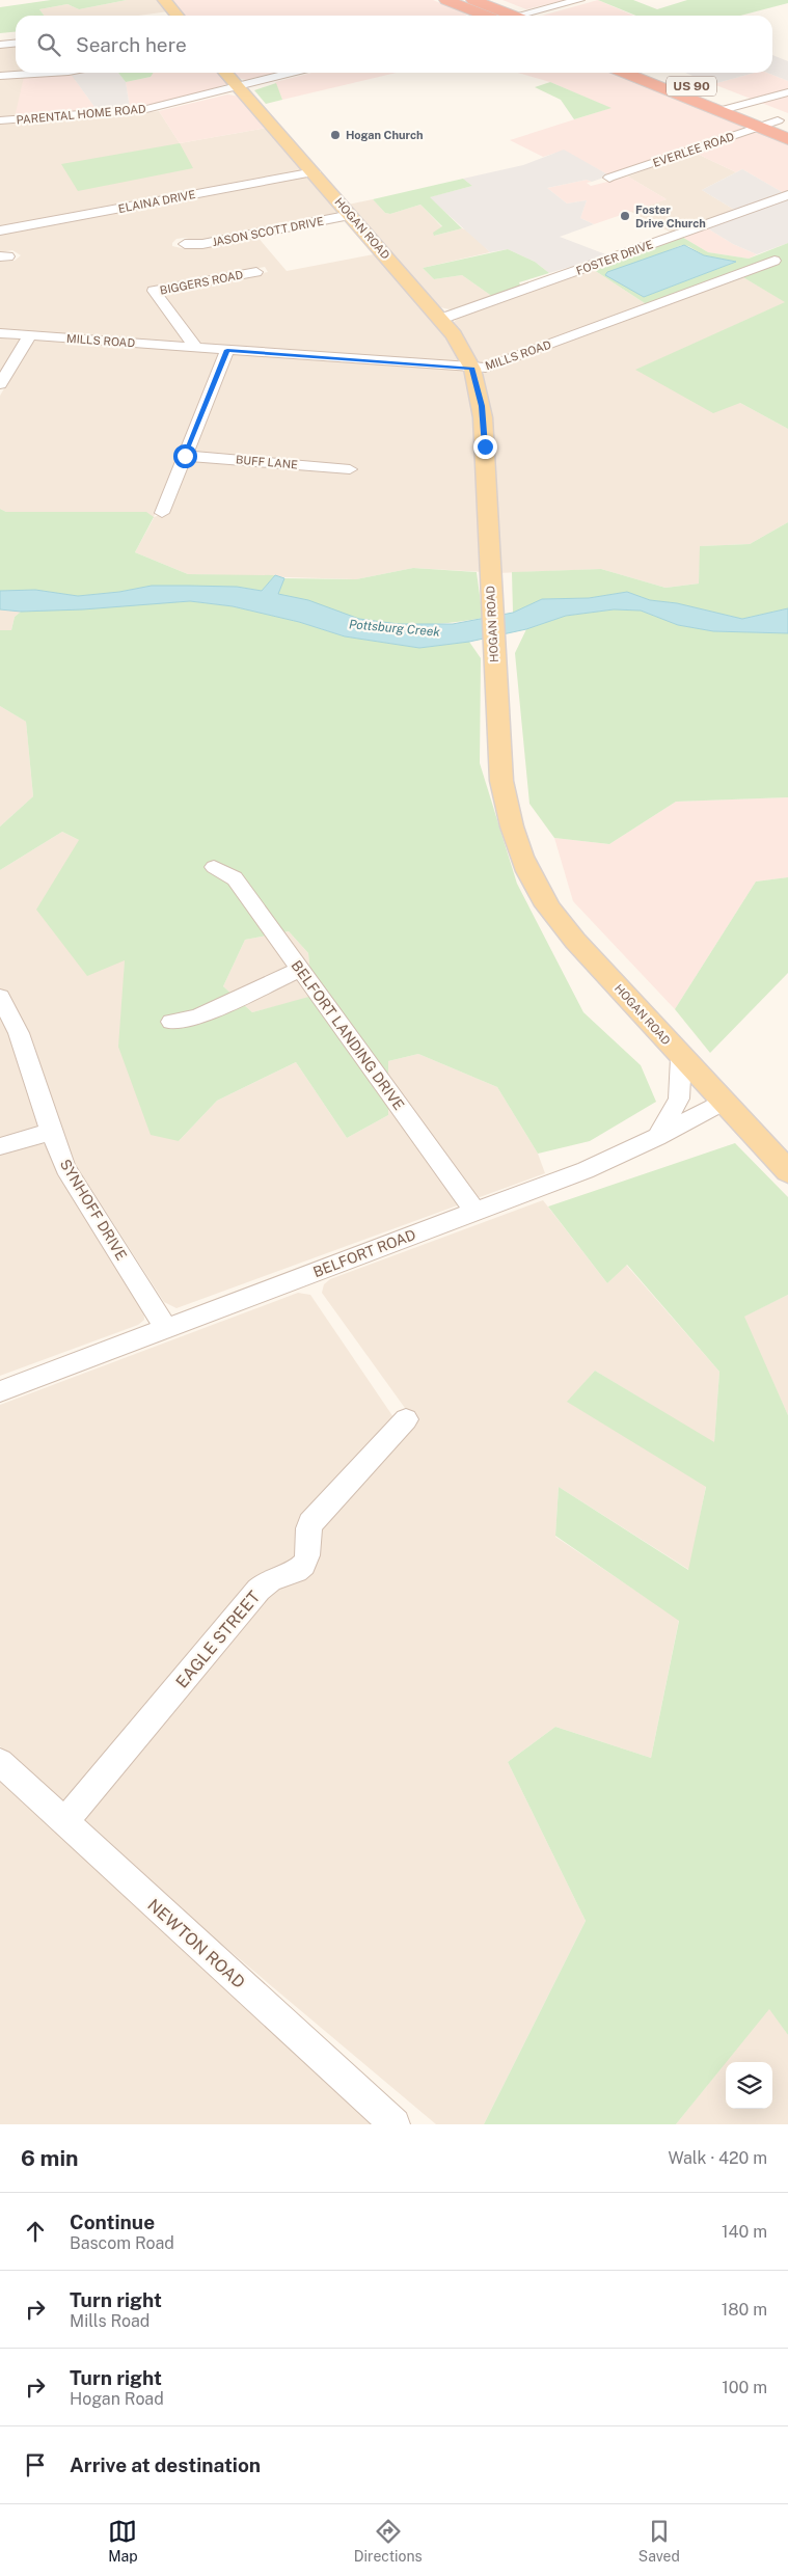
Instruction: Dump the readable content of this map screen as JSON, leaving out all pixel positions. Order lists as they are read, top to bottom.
{
  "streets": {
    "highway": ["US 90"],
    "main road": ["HOGAN ROAD"],
    "street": [
      "PARENTAL HOME ROAD",
      "EVERLEE ROAD",
      "ELAINA DRIVE",
      "JASON SCOTT DRIVE",
      "FOSTER DRIVE",
      "BIGGERS ROAD",
      "MILLS ROAD",
      "BUFF LANE",
      "BELFORT LANDING DRIVE",
      "SYNHOFF DRIVE",
      "BELFORT ROAD",
      "EAGLE STREET",
      "NEWTON ROAD"
    ]
  },
  "crossings": [
    ["US 90", "EVERLEE ROAD"],
    ["PARENTAL HOME ROAD", "HOGAN ROAD"],
    ["ELAINA DRIVE", "HOGAN ROAD"],
    ["HOGAN ROAD", "JASON SCOTT DRIVE"],
    ["HOGAN ROAD", "FOSTER DRIVE"],
    ["HOGAN ROAD", "MILLS ROAD"],
    ["HOGAN ROAD", "BELFORT ROAD"],
    ["BIGGERS ROAD", "MILLS ROAD"],
    ["BELFORT LANDING DRIVE", "BELFORT ROAD"],
    ["SYNHOFF DRIVE", "BELFORT ROAD"],
    ["EAGLE STREET", "NEWTON ROAD"]
  ],
  "water": ["Pottsburg Creek"],
  "places": ["Hogan Church", "Foster Drive Church"],
  "page": {
    "search": "Search here",
    "heading": ["6 min", "Walk · 420 m"],
    "list": [
      ["Continue", "Bascom Road", "140 m"],
      ["Turn right", "Mills Road", "180 m"],
      ["Turn right", "Hogan Road", "100 m"],
      "Arrive at destination"
    ],
    "nav": ["Map", "Directions", "Saved"]
  }
}
